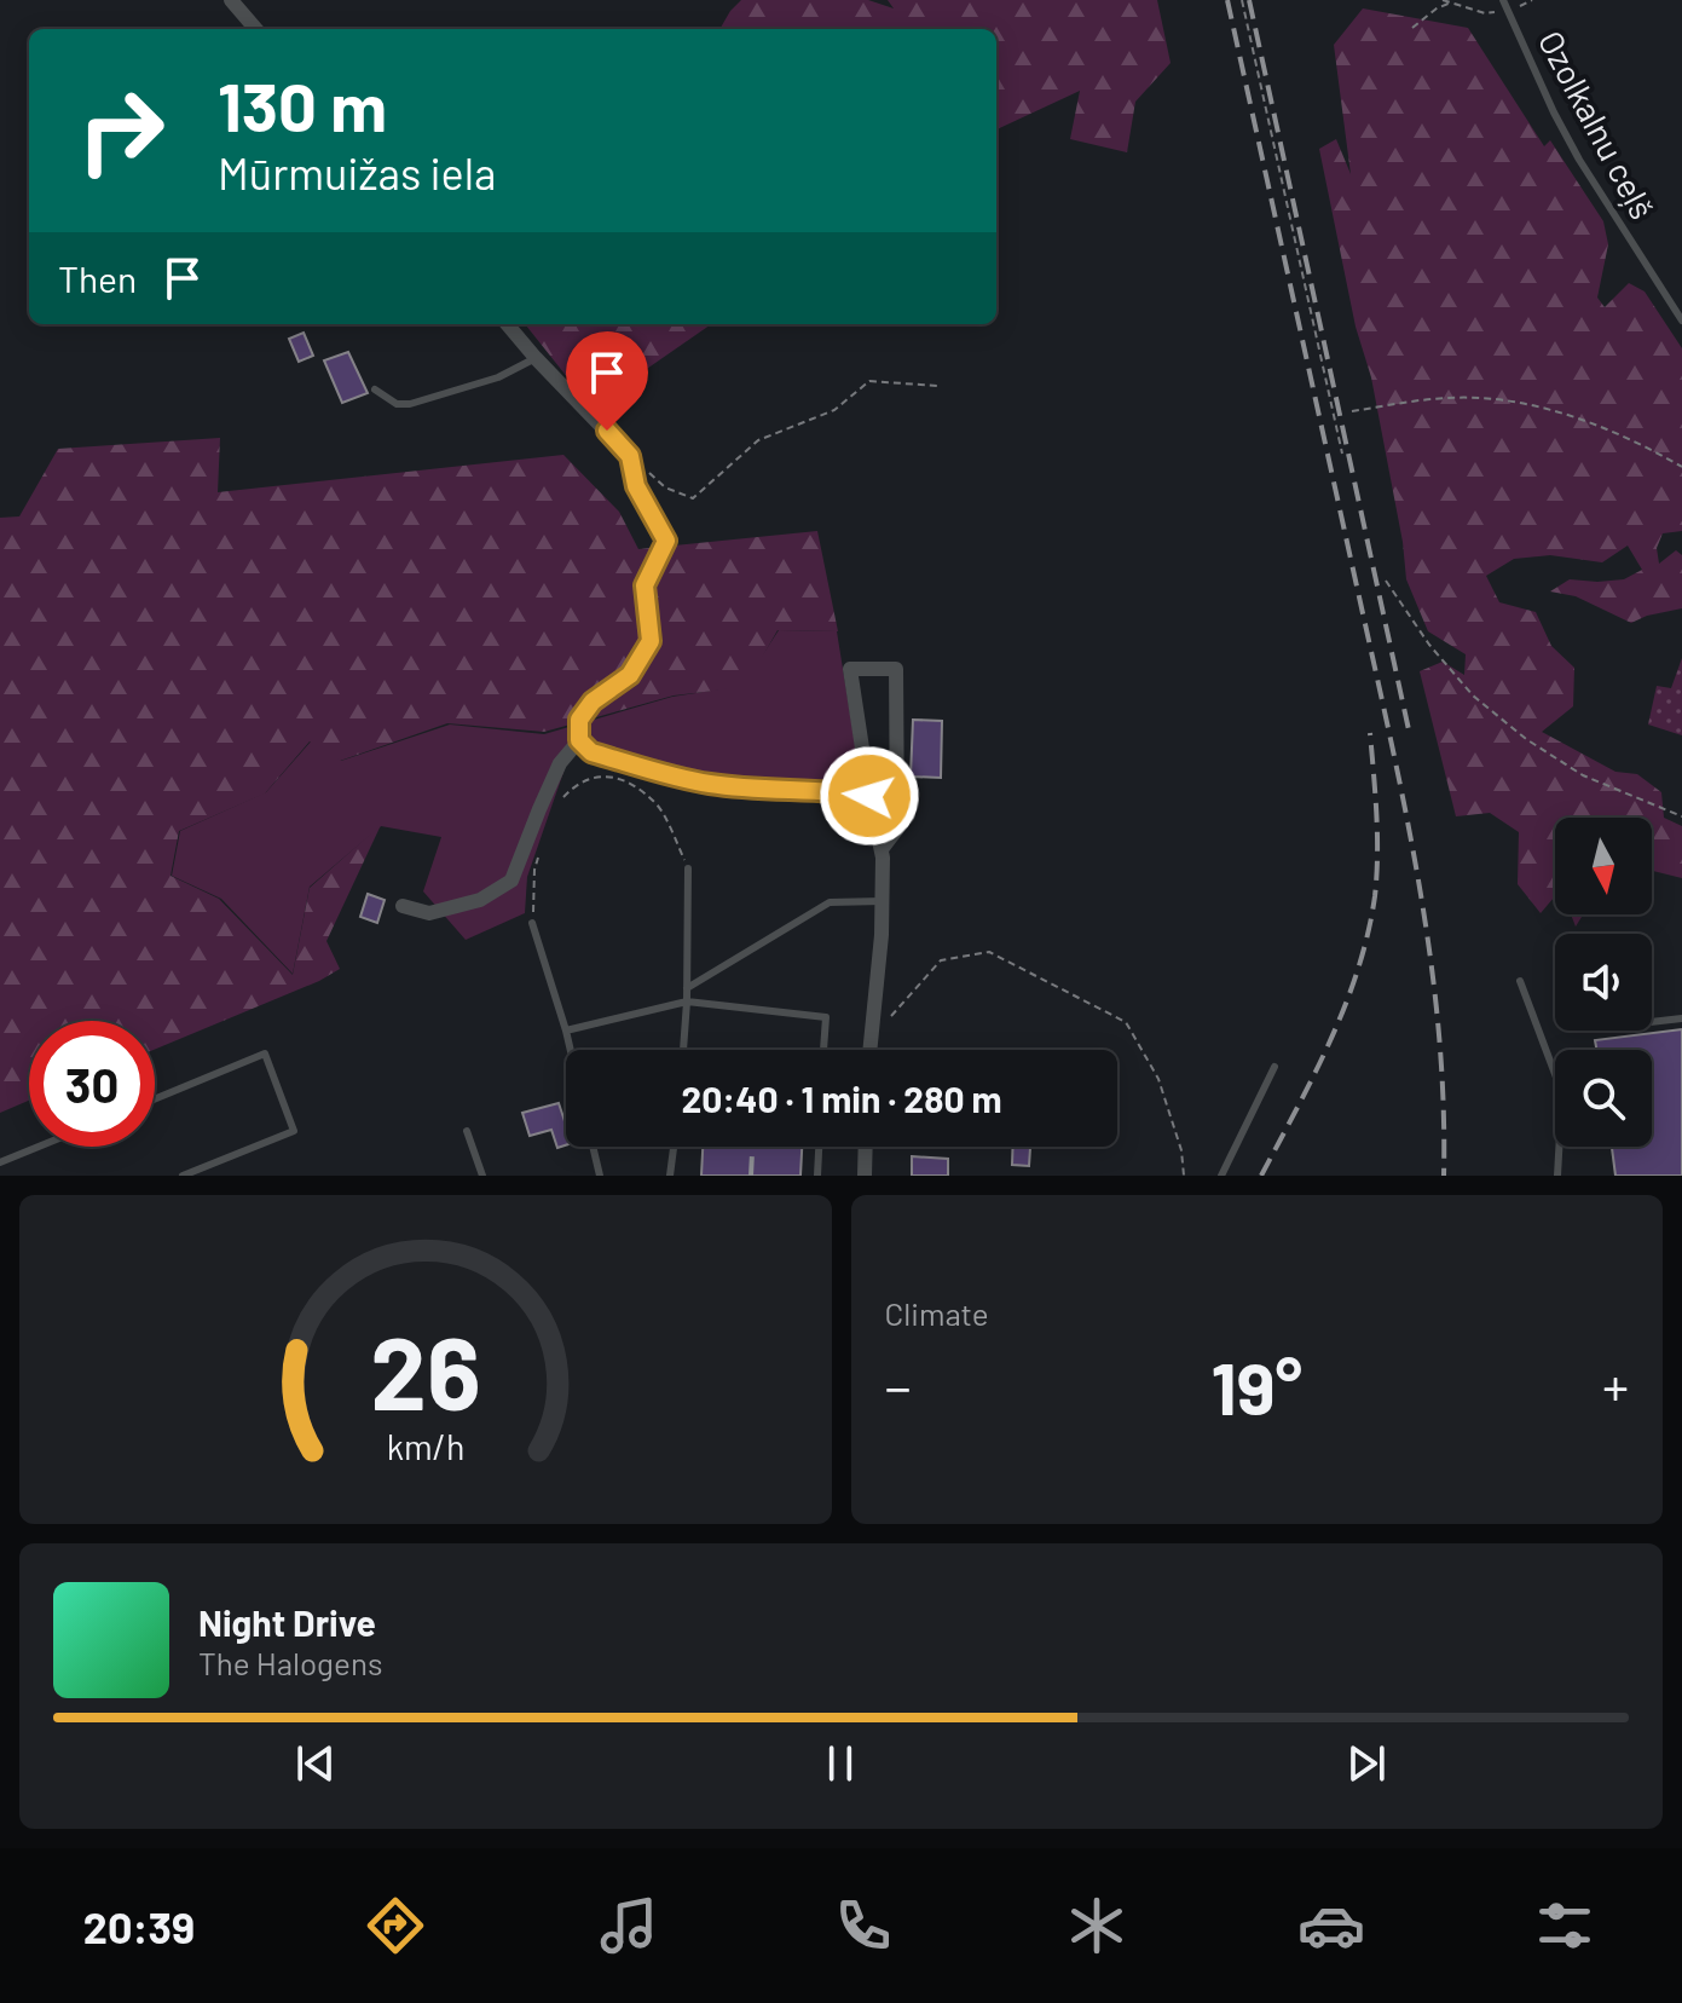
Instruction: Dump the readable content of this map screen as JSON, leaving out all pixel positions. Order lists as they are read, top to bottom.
{
  "streets": {
    "lane": ["Ozolkalnu ceļš"]
  },
  "north": "bottom",
  "page": {
    "turn": ["130 m", "Mūrmuižas iela"],
    "then": "Then",
    "limit": "30",
    "trip": "20:40 · 1 min · 280 m",
    "tile": "Climate",
    "heat": ["−", "19°", "+"],
    "song": ["Night Drive", "The Halogens"],
    "tabs": "20:39",
    "gauge": ["26", "km/h"]
  }
}
